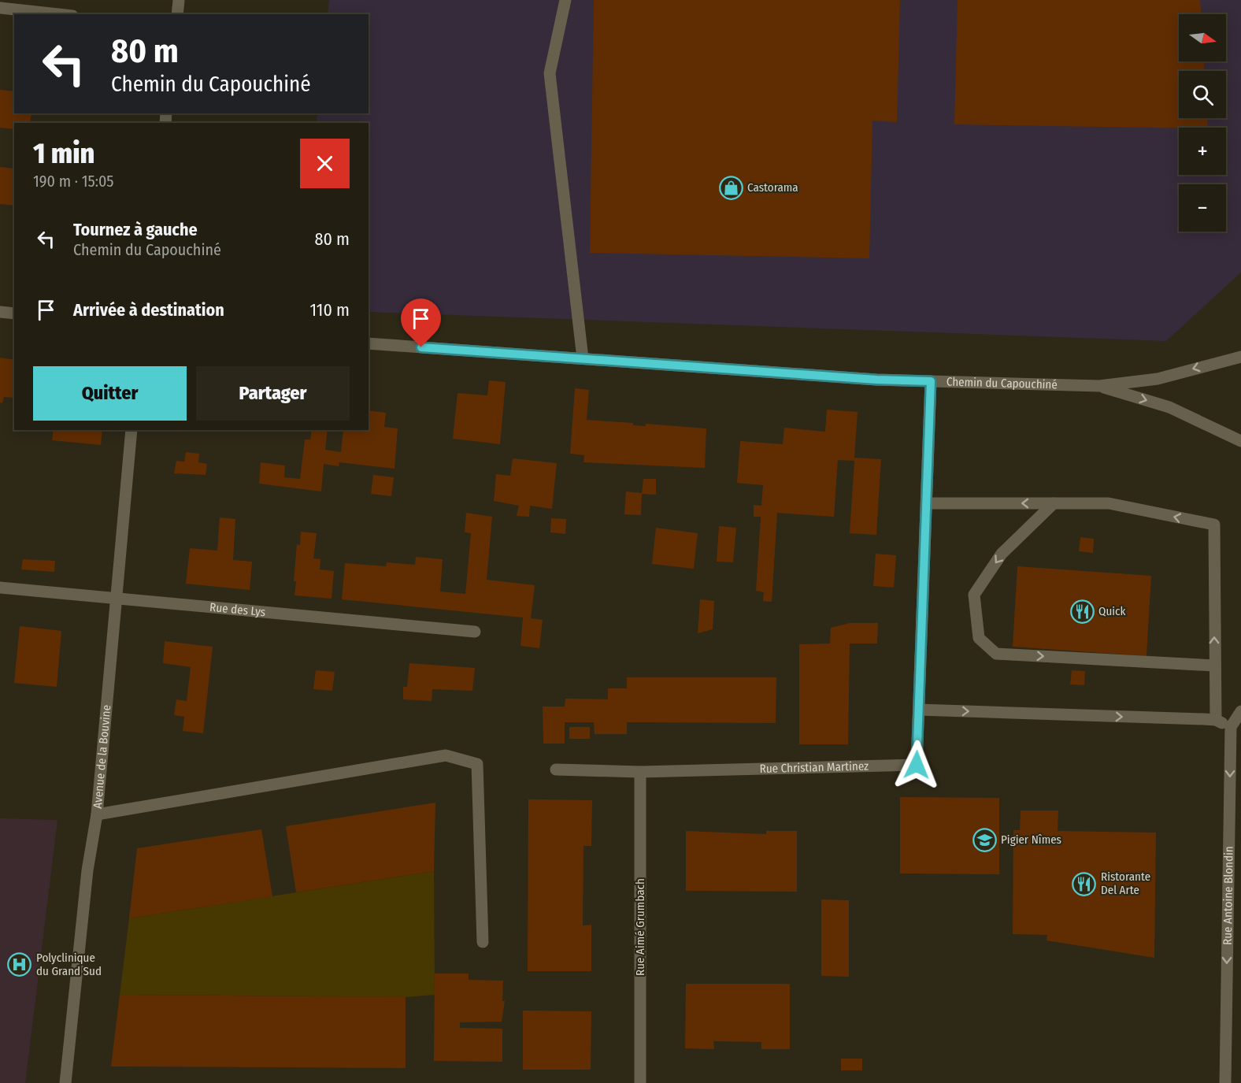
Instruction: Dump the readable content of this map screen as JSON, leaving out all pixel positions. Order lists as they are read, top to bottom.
{
  "streets": {
    "street": [
      "Chemin du Capouchiné",
      "Rue des Lys",
      "Avenue de la Bouvine",
      "Rue Christian Martinez",
      "Rue Antoine Blondin",
      "Rue Aimé Grumbach"
    ]
  },
  "crossings": [
    ["Chemin du Capouchiné", "Rue Christian Martinez"],
    ["Rue des Lys", "Avenue de la Bouvine"],
    ["Rue Christian Martinez", "Rue Aimé Grumbach"]
  ],
  "one_way": ["Rue Antoine Blondin"],
  "places": {
    "shop": ["Castorama"],
    "restaurant": ["Quick", "Ristorante Del Arte"],
    "school or university": ["Pigier Nîmes"],
    "hospital": ["Polyclinique du Grand Sud"]
  },
  "north": "right",
  "page": {
    "map_buttons": ["+", "−"],
    "turn": ["80 m", "Chemin du Capouchiné"],
    "heading": ["1 min", "190 m · 15:05"],
    "list": [
      {
        "name": "Tournez à gauche",
        "note": "Chemin du Capouchiné",
        "value": "80 m"
      },
      {
        "name": "Arrivée à destination",
        "value": "110 m"
      }
    ],
    "buttons": ["Quitter", "Partager"]
  }
}
